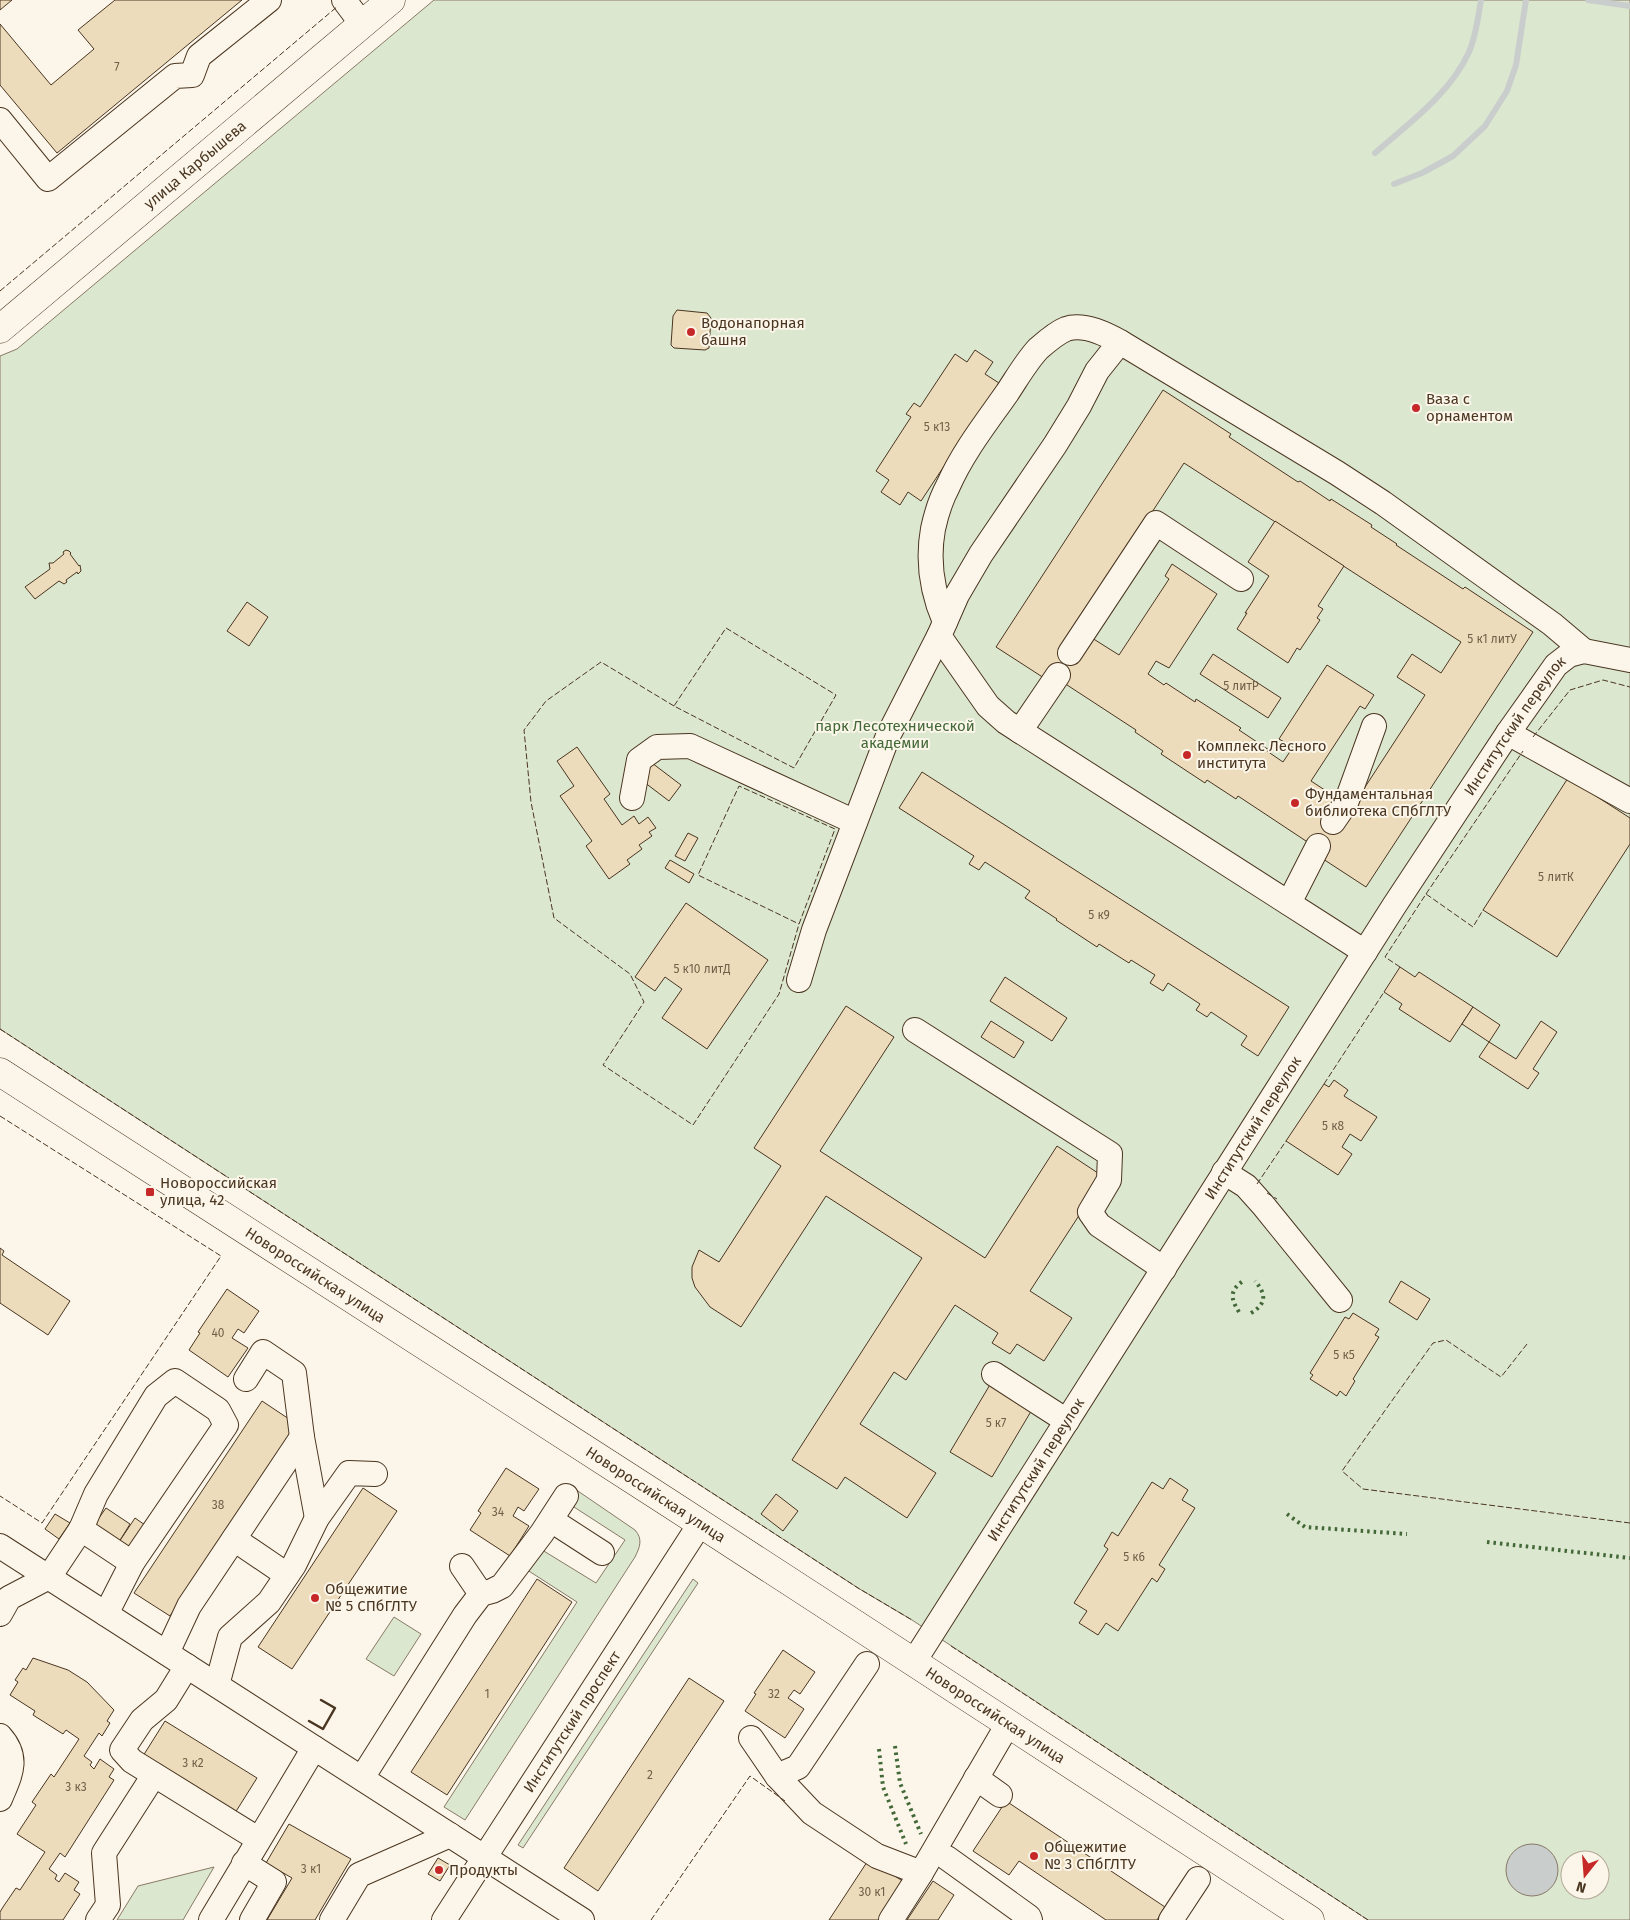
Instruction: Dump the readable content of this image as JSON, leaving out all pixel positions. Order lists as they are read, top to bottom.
{
  "streets": {
    "main road": ["улица Карбышева", "Новороссийская улица"],
    "street": ["Институтский переулок", "Институтский проспект"]
  },
  "crossings": [
    ["Институтский переулок", "Новороссийская улица"],
    ["Новороссийская улица", "Институтский проспект"]
  ],
  "parks": ["парк Лесотехнической академии"],
  "places": {
    "other": [
      "Водонапорная башня",
      "Ваза с орнаментом",
      "Комплекс Лесного института",
      "Фундаментальная библиотека СПбГЛТУ",
      "Общежитие № 5 СПбГЛТУ",
      "Общежитие № 3 СПбГЛТУ",
      "Продукты"
    ],
    "transit": ["Новороссийская улица, 42"]
  },
  "house_numbers": [
    "7",
    "5 к13",
    "5 к1 литУ",
    "5 литР",
    "5 литК",
    "5 к9",
    "5 к10 литД",
    "5 к8",
    "40",
    "5 к5",
    "5 к7",
    "38",
    "34",
    "5 к6",
    "1",
    "32",
    "3 к2",
    "2",
    "3 к3",
    "3 к1",
    "30 к1"
  ],
  "north": "bottom"
}
